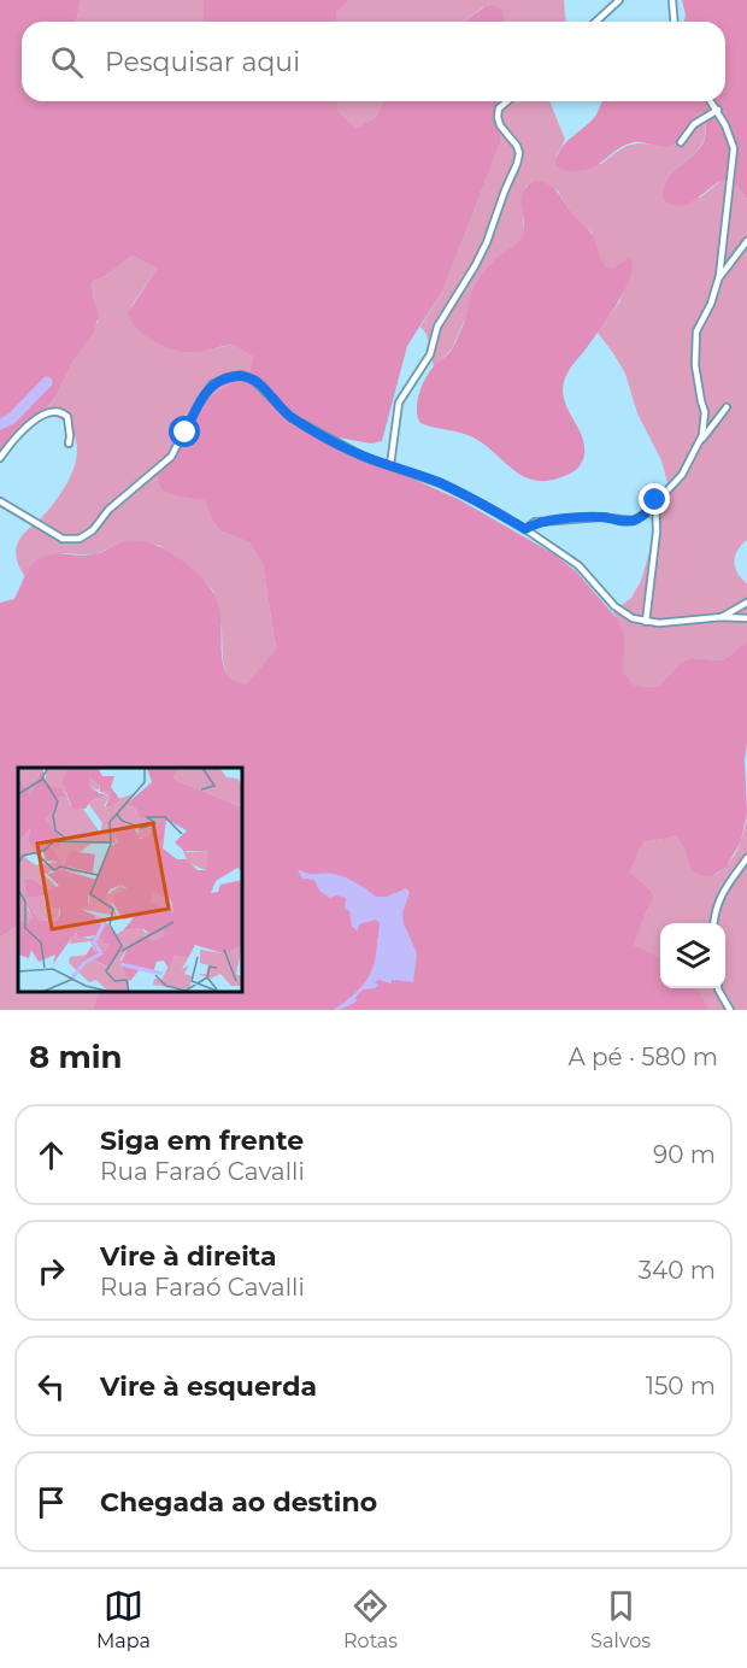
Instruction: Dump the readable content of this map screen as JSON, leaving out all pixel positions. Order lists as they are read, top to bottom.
{
  "page": {
    "search": "Pesquisar aqui",
    "heading": ["8 min", "A pé · 580 m"],
    "list": [
      ["Siga em frente", "Rua Faraó Cavalli", "90 m"],
      ["Vire à direita", "Rua Faraó Cavalli", "340 m"],
      ["Vire à esquerda", "150 m"],
      "Chegada ao destino"
    ],
    "nav": ["Mapa", "Rotas", "Salvos"]
  }
}
